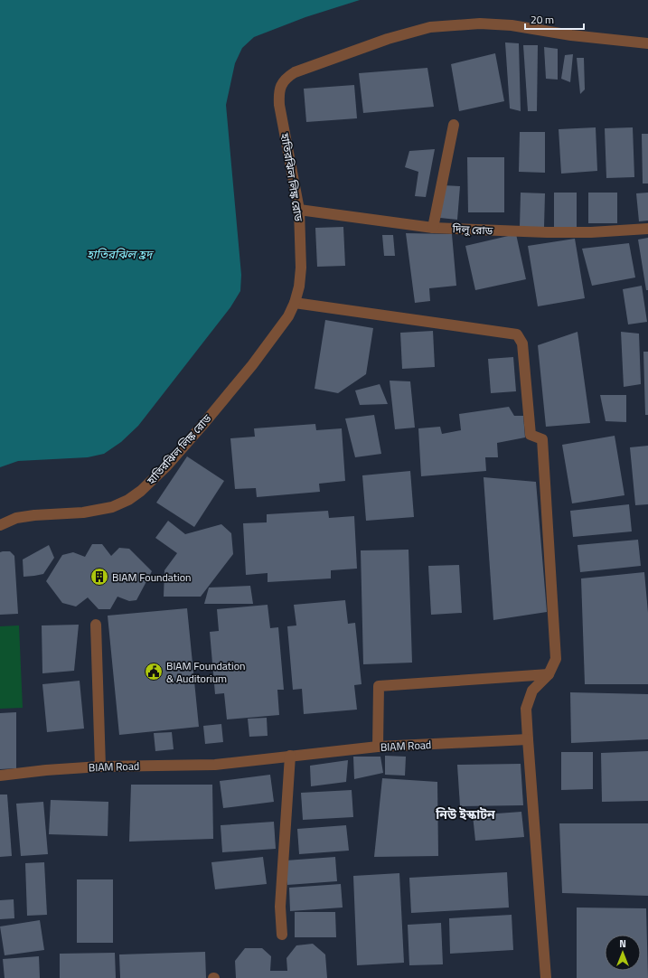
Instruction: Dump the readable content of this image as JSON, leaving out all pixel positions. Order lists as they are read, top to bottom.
{
  "streets": {
    "street": ["হাতিরঝিল লিঙ্ক রোড", "দিলু রোড", "BIAM Road"]
  },
  "crossings": [
    ["হাতিরঝিল লিঙ্ক রোড", "দিলু রোড"]
  ],
  "districts": ["নিউ ইস্কাটন"],
  "water": ["হাতিরঝিল হ্রদ"],
  "places": {
    "building": ["BIAM Foundation"],
    "public building": ["BIAM Foundation & Auditorium"]
  },
  "scale_bar": "20 m",
  "north": "top"
}
